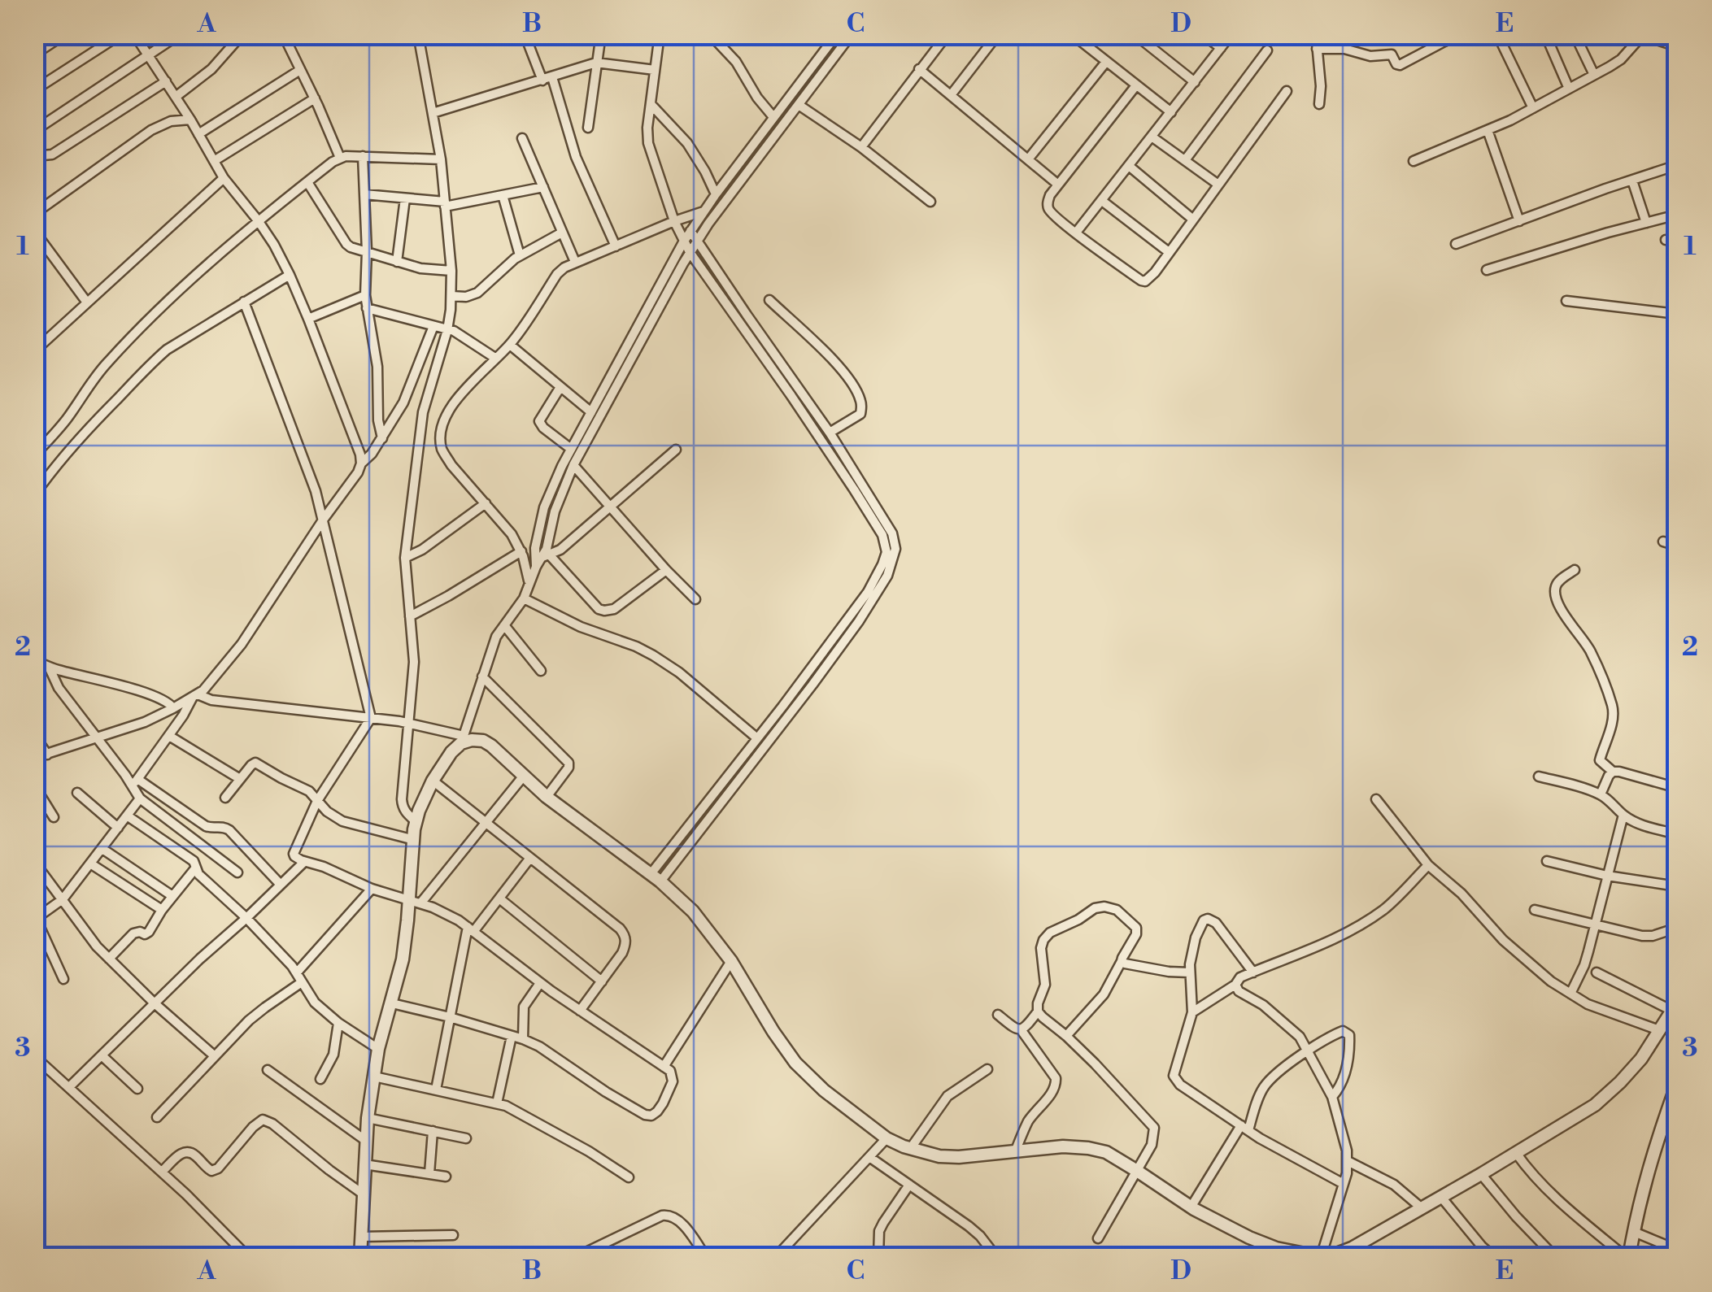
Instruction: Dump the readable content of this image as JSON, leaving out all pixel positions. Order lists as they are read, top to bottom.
{
  "grid": {
    "columns": [
      "A",
      "B",
      "C",
      "D",
      "E"
    ],
    "rows": ["1", "2", "3"]
  }
}
